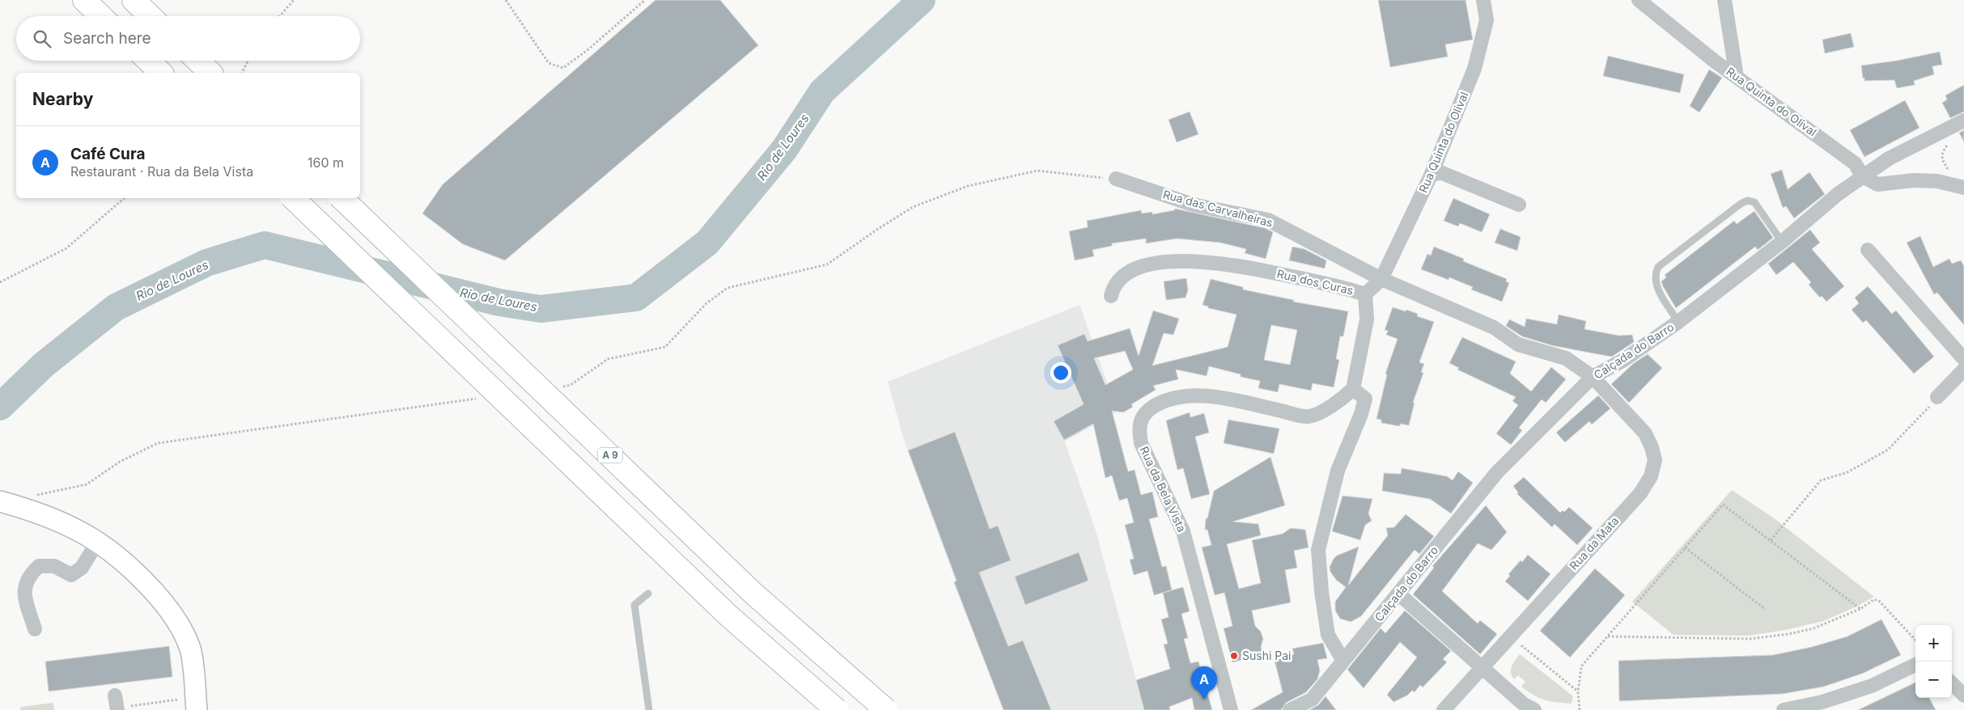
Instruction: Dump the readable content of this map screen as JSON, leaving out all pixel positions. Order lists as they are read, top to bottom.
{
  "streets": {
    "highway": ["A 9"],
    "street": [
      "Rua Quinta do Olival",
      "Rua das Carvalheiras",
      "Rua dos Curas",
      "Calçada do Barro",
      "Rua da Bela Vista",
      "Rua da Mata"
    ]
  },
  "crossings": [
    ["Rua Quinta do Olival", "Rua das Carvalheiras"],
    ["Rua Quinta do Olival", "Calçada do Barro"],
    ["Rua das Carvalheiras", "Calçada do Barro"],
    ["Rua das Carvalheiras", "Rua da Mata"],
    ["Rua dos Curas", "Rua da Bela Vista"],
    ["Calçada do Barro", "Rua da Mata"]
  ],
  "water": ["Rio de Loures"],
  "places": ["Sushi Pai"],
  "page": {
    "search": "Search here",
    "heading": "Nearby",
    "list": [
      {
        "mark": "A",
        "name": "Café Cura",
        "note": "Restaurant · Rua da Bela Vista",
        "value": "160 m"
      }
    ],
    "map_buttons": ["+", "−"],
    "pins": "A"
  }
}
